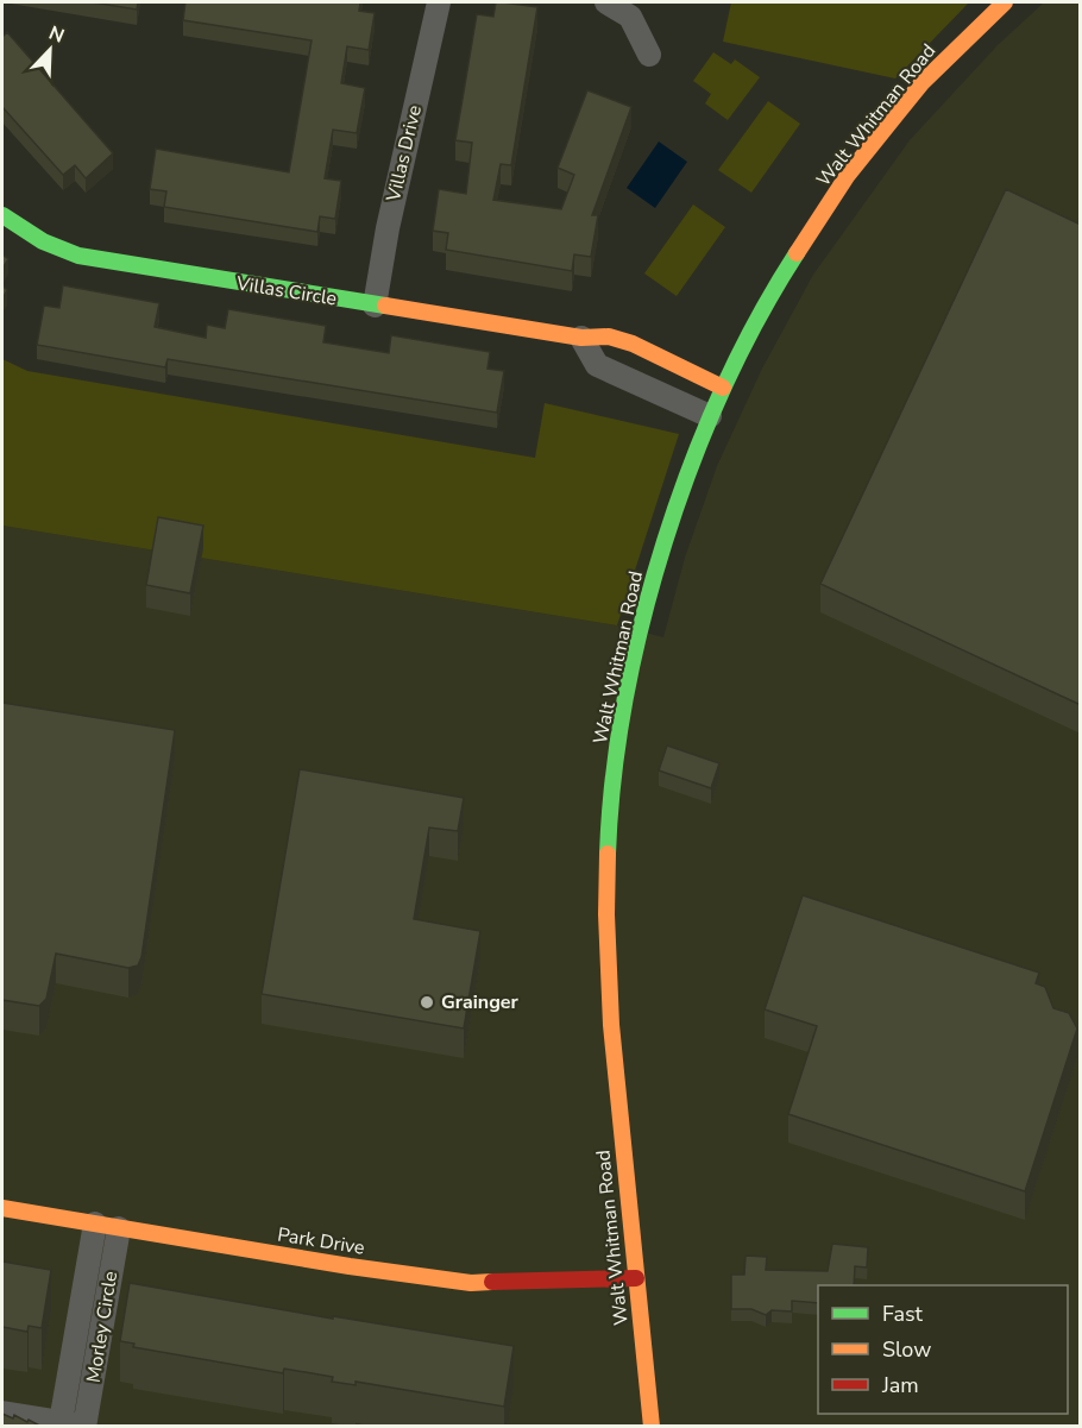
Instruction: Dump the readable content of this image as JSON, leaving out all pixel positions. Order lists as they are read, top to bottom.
{
  "streets": {
    "main road": ["Walt Whitman Road", "Villas Circle", "Park Drive"],
    "street": ["Villas Drive", "Morley Circle"]
  },
  "crossings": [
    ["Walt Whitman Road", "Villas Circle"],
    ["Walt Whitman Road", "Park Drive"],
    ["Villas Drive", "Villas Circle"],
    ["Park Drive", "Morley Circle"]
  ],
  "places": ["Grainger"],
  "legend": ["Fast", "Slow", "Jam"],
  "north": "top right"
}
